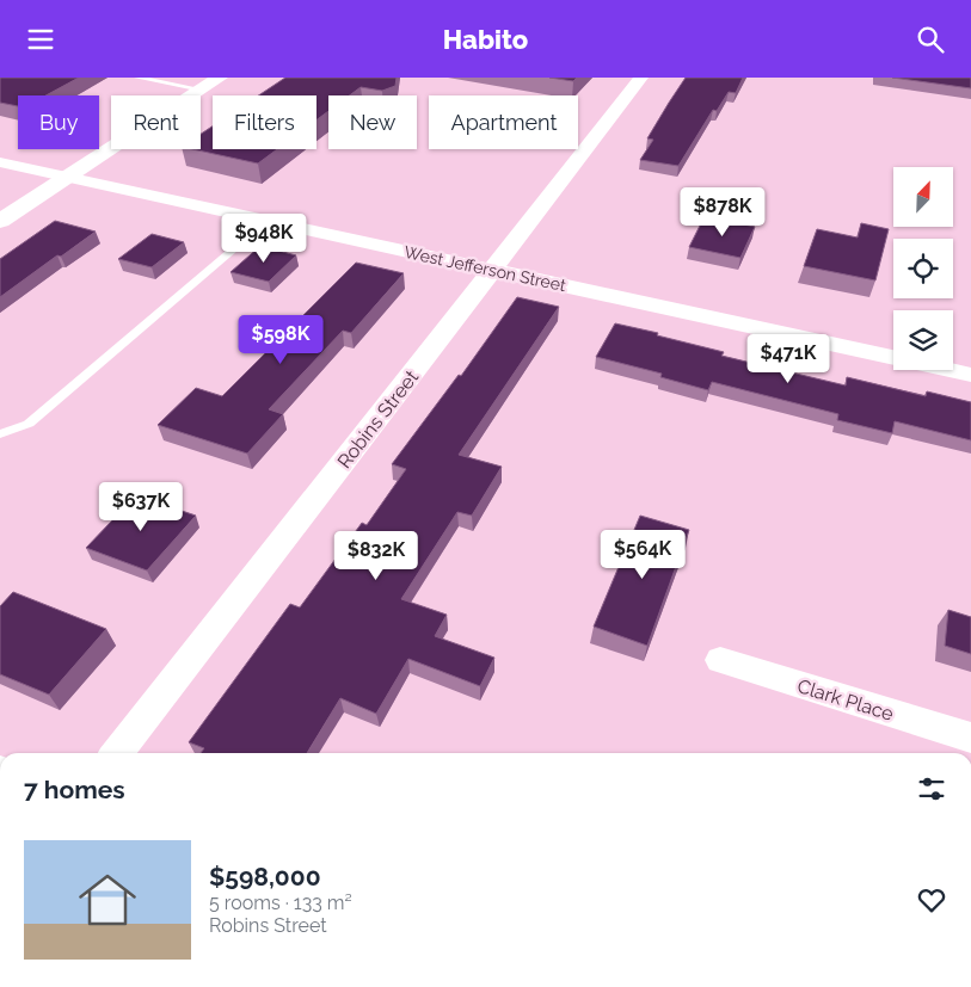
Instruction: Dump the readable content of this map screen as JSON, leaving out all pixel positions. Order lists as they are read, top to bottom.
{
  "streets": {
    "street": ["West Jefferson Street", "Robins Street", "Clark Place"]
  },
  "crossings": [
    ["West Jefferson Street", "Robins Street"]
  ],
  "north": "top right",
  "page": {
    "header": "Habito",
    "chip": [
      "Buy",
      "Rent",
      "Filters",
      "New",
      "Apartment"
    ],
    "price": [
      "$878K",
      "$948K",
      "$598K",
      "$471K",
      "$637K",
      "$564K",
      "$832K"
    ],
    "heading": "7 homes",
    "list": [
      {
        "name": "$598,000",
        "note": "5 rooms · 133 m² · Robins Street"
      }
    ]
  }
}
